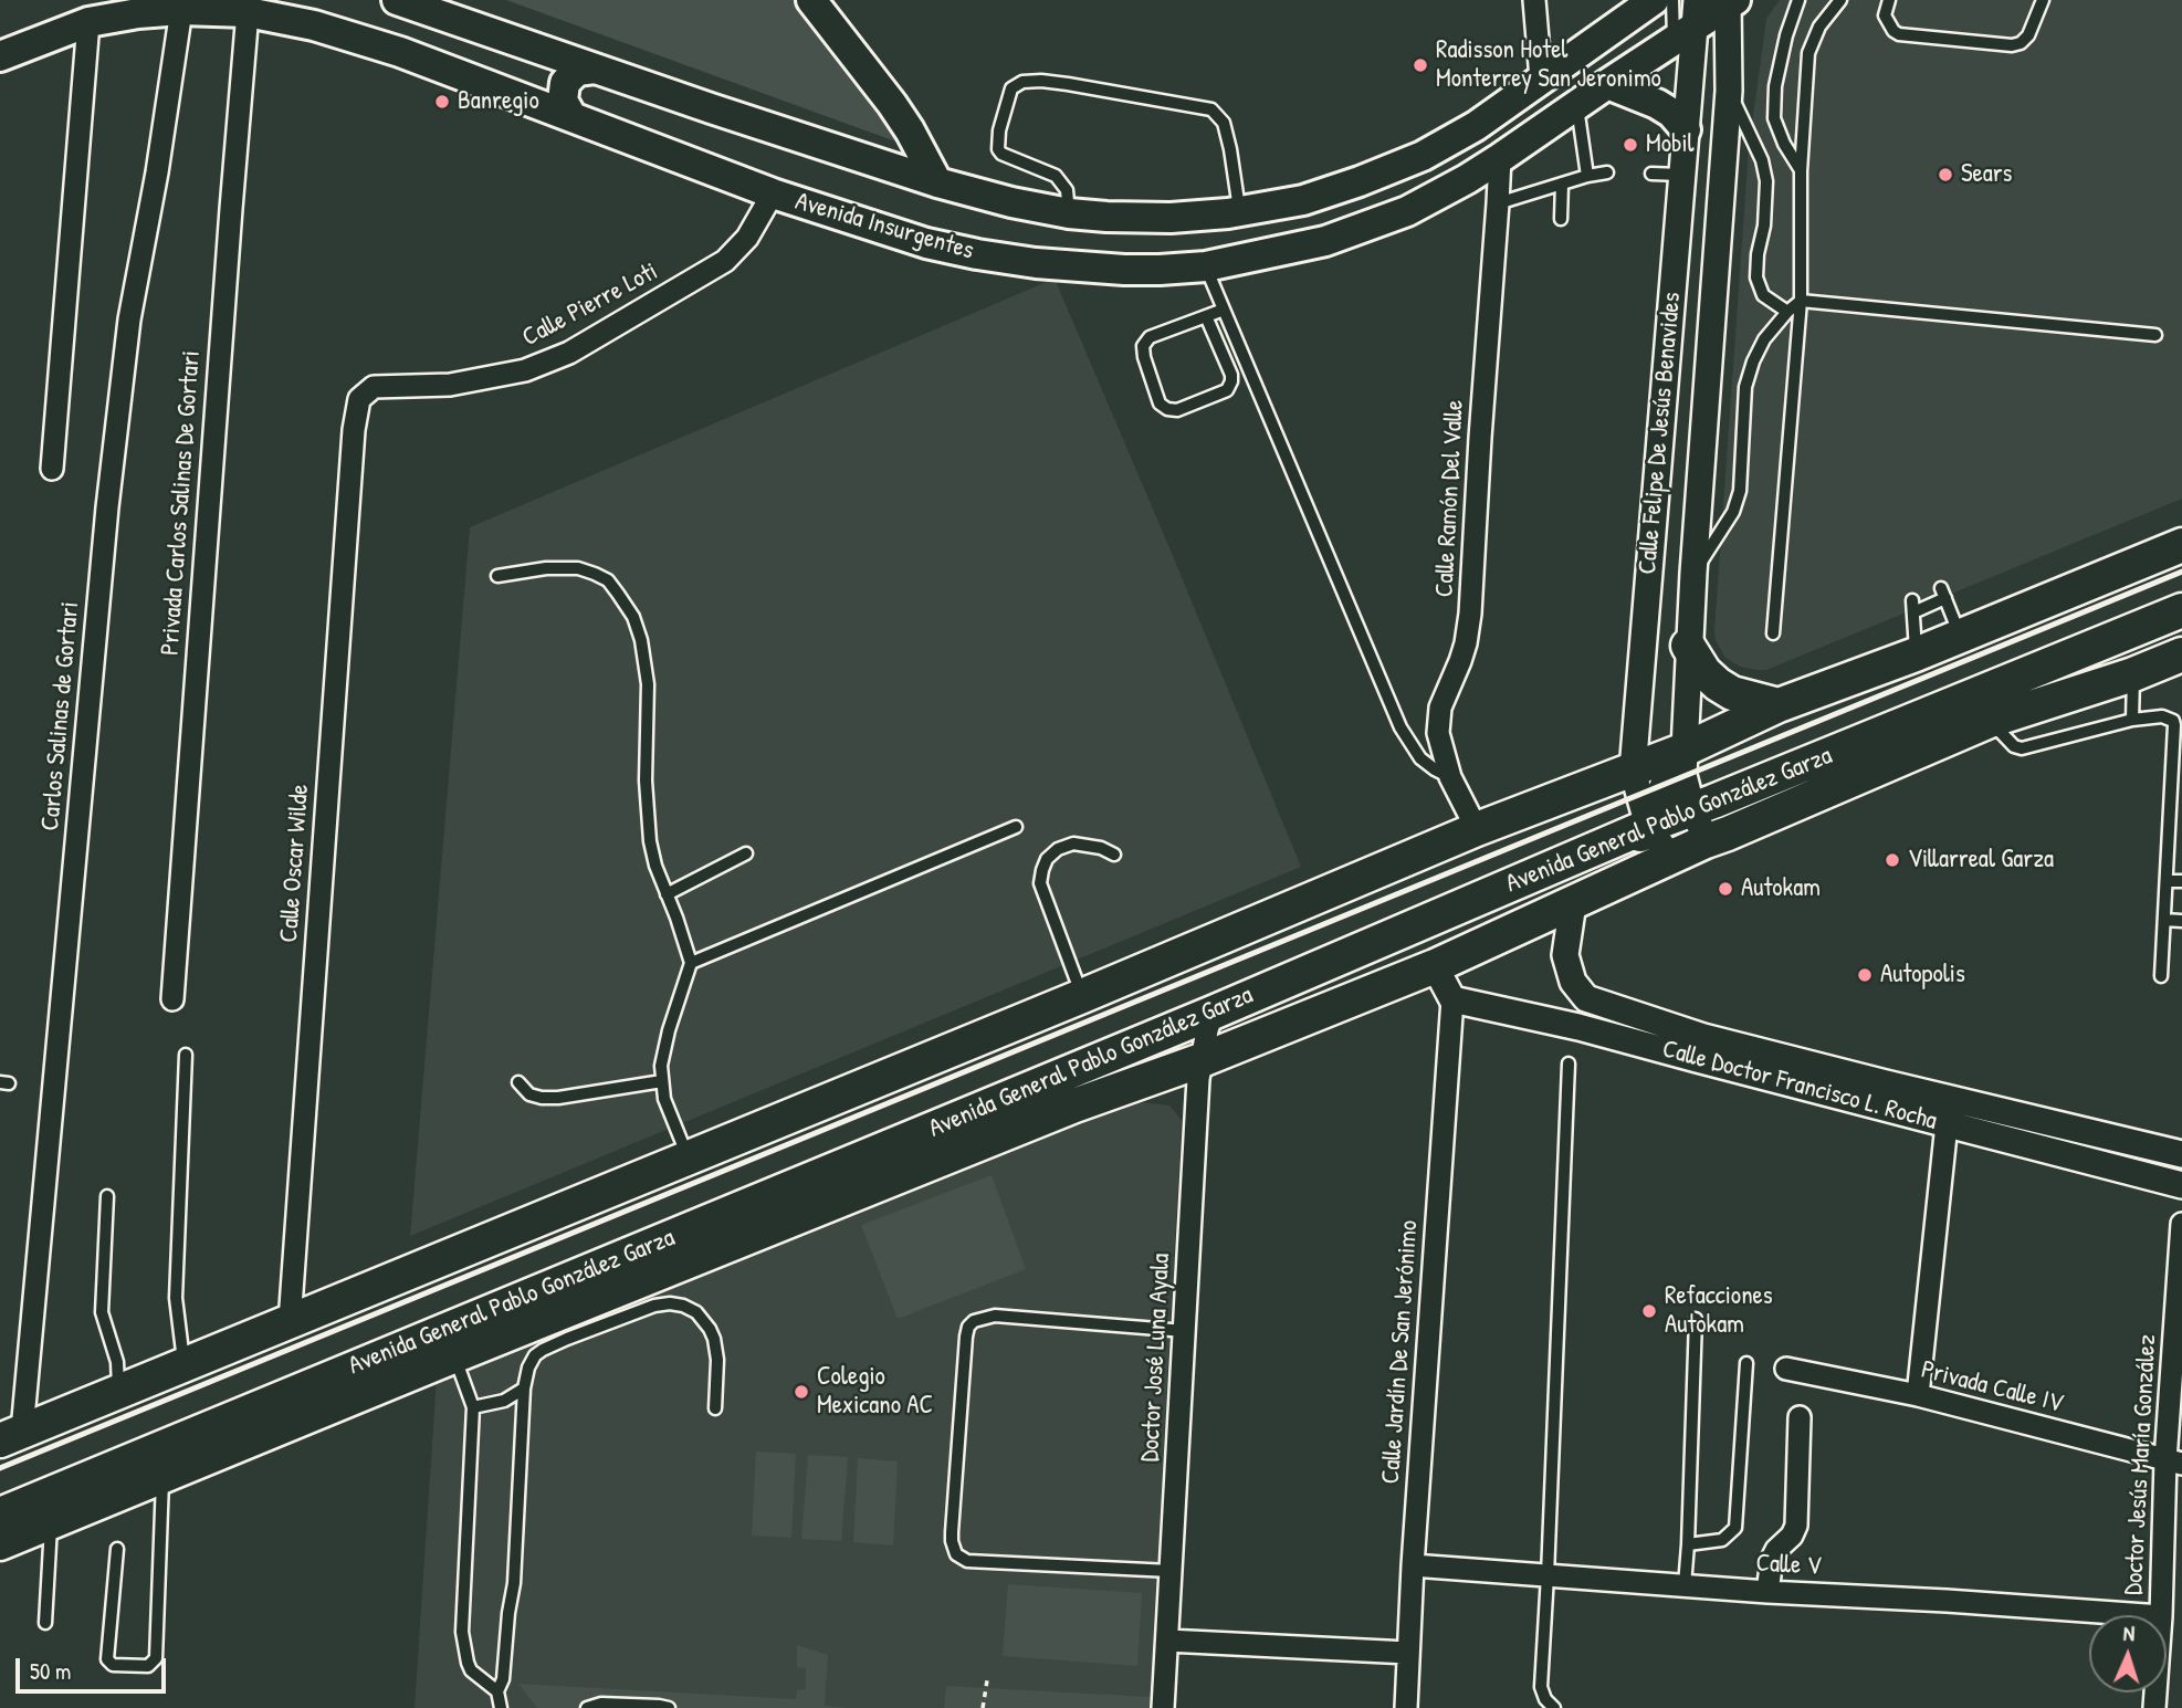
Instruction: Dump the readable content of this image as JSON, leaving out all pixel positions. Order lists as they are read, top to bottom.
{
  "streets": {
    "main road": ["Avenida Insurgentes", "Avenida General Pablo González Garza"],
    "street": [
      "Calle Pierre Loti",
      "Calle Felipe De Jesús Benavides",
      "Calle Ramón Del Valle",
      "Privada Carlos Salinas De Gortari",
      "Carlos Salinas de Gortari",
      "Calle Oscar Wilde",
      "Calle Doctor Francisco L. Rocha",
      "Calle Jardín De San Jerónimo",
      "Doctor José Luna Ayala",
      "Privada Calle IV",
      "Doctor Jesús María González",
      "Calle V"
    ]
  },
  "crossings": [
    ["Avenida Insurgentes", "Calle Pierre Loti"],
    ["Avenida Insurgentes", "Calle Felipe De Jesús Benavides"],
    ["Avenida Insurgentes", "Calle Ramón Del Valle"],
    ["Avenida Insurgentes", "Privada Carlos Salinas De Gortari"],
    ["Avenida Insurgentes", "Carlos Salinas de Gortari"],
    ["Calle Pierre Loti", "Calle Oscar Wilde"],
    ["Calle Felipe De Jesús Benavides", "Avenida General Pablo González Garza"],
    ["Avenida General Pablo González Garza", "Doctor José Luna Ayala"],
    ["Calle Doctor Francisco L. Rocha", "Calle Jardín De San Jerónimo"],
    ["Calle Jardín De San Jerónimo", "Calle V"],
    ["Privada Calle IV", "Doctor Jesús María González"]
  ],
  "places": [
    "Radisson Hotel Monterrey San Jeronimo",
    "Banregio",
    "Mobil",
    "Sears",
    "Villarreal Garza",
    "Autokam",
    "Autopolis",
    "Refacciones Autokam",
    "Colegio Mexicano AC"
  ],
  "scale_bar": "50 m",
  "north": "top"
}
